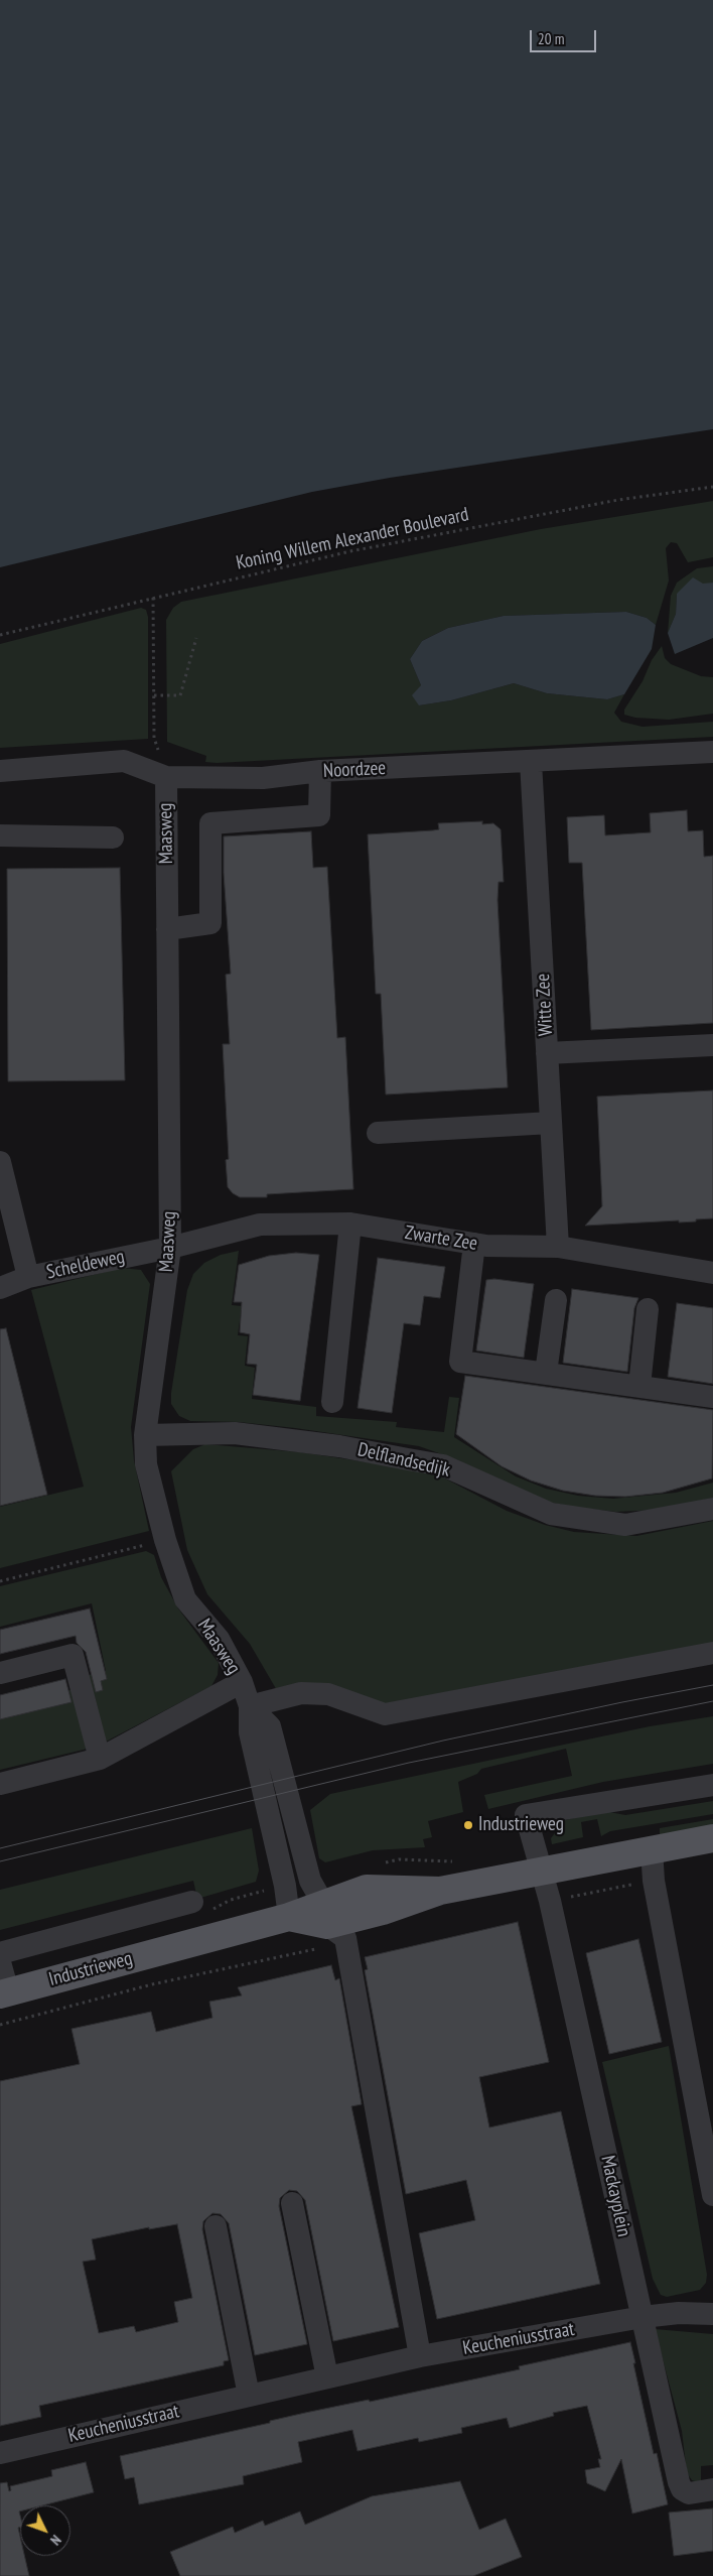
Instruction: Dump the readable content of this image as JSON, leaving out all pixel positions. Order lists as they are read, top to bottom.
{
  "streets": {
    "main road": ["Industrieweg"],
    "street": [
      "Noordzee",
      "Maasweg",
      "Witte Zee",
      "Zwarte Zee",
      "Scheldeweg",
      "Delflandsedijk",
      "Mackayplein",
      "Keucheniusstraat"
    ],
    "path": ["Koning Willem Alexander Boulevard"]
  },
  "crossings": [
    ["Noordzee", "Maasweg"],
    ["Noordzee", "Witte Zee"],
    ["Maasweg", "Zwarte Zee"],
    ["Maasweg", "Scheldeweg"],
    ["Maasweg", "Delflandsedijk"],
    ["Maasweg", "Industrieweg"],
    ["Witte Zee", "Zwarte Zee"],
    ["Zwarte Zee", "Scheldeweg"],
    ["Industrieweg", "Mackayplein"],
    ["Mackayplein", "Keucheniusstraat"]
  ],
  "places": ["Industrieweg"],
  "scale_bar": "20 m",
  "north": "bottom right"
}
